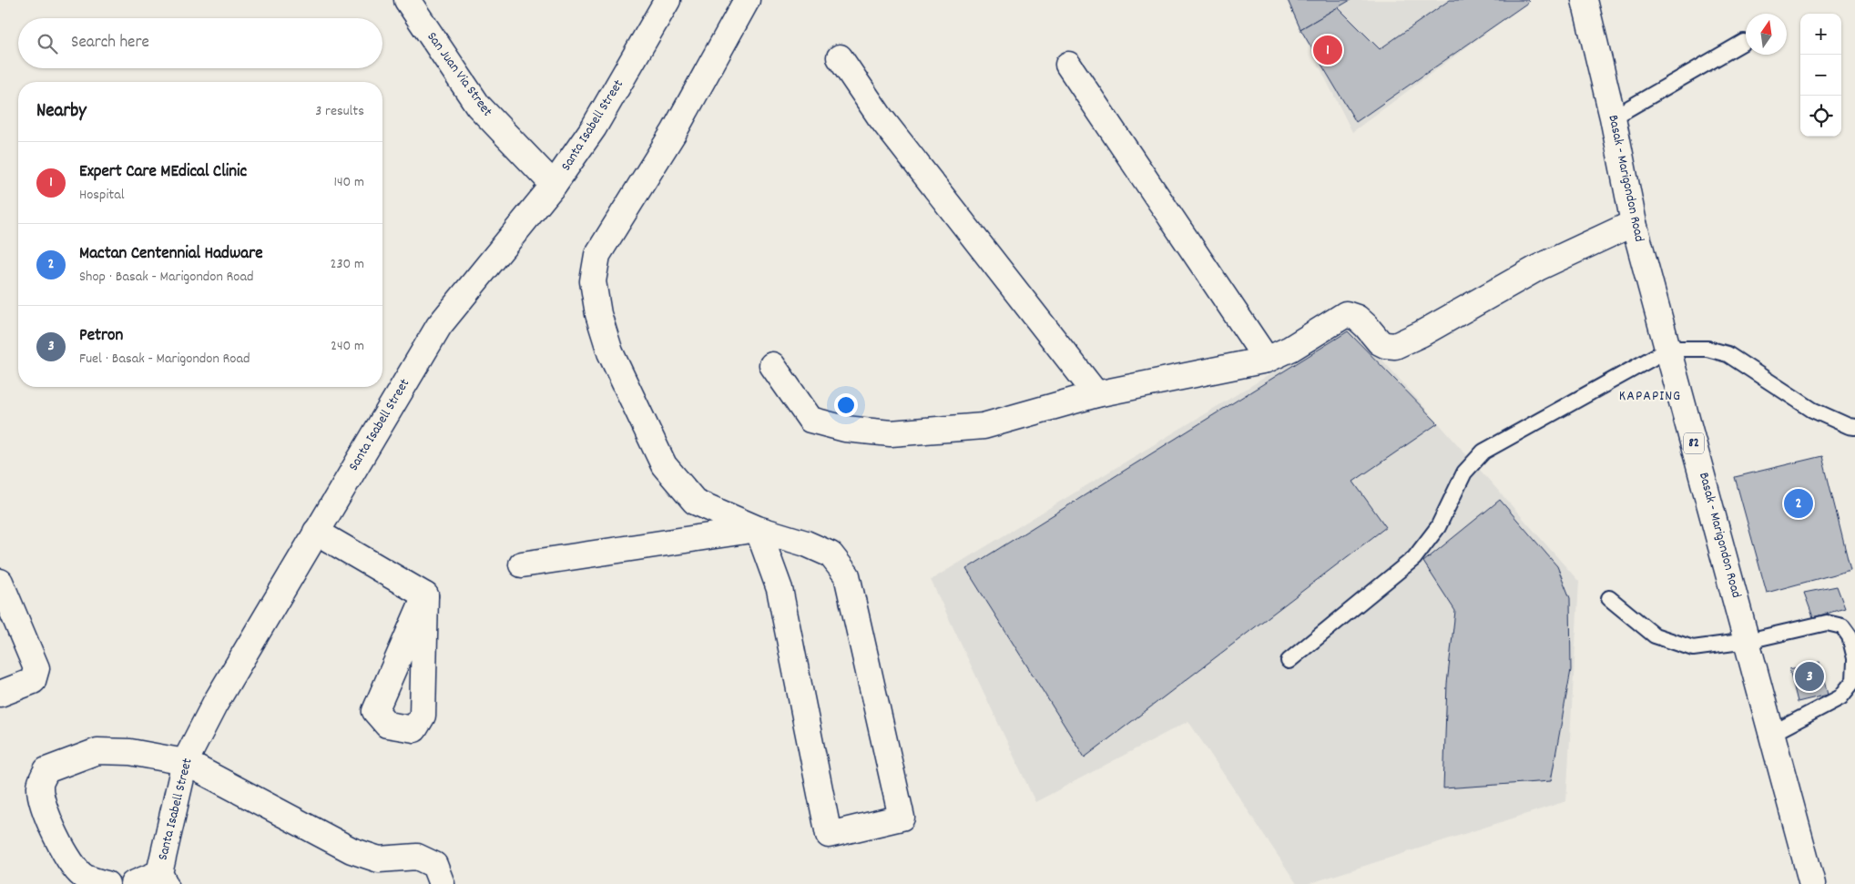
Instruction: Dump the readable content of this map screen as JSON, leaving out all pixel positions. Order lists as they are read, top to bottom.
{
  "streets": {
    "street": [
      "San Juan Via Street",
      "Santa Isabell Street",
      "Basak - Marigondon Road",
      "82"
    ]
  },
  "crossings": [
    ["San Juan Via Street", "Santa Isabell Street"]
  ],
  "districts": ["KAPAPING"],
  "north": "top",
  "page": {
    "map_buttons": ["+", "−"],
    "search": "Search here",
    "pins": ["1", "2", "3"],
    "heading": ["Nearby", "3 results"],
    "list": [
      {
        "mark": "1",
        "name": "Expert Care MEdical Clinic",
        "note": "Hospital",
        "value": "140 m"
      },
      {
        "mark": "2",
        "name": "Mactan Centennial Hadware",
        "note": "Shop · Basak - Marigondon Road",
        "value": "230 m"
      },
      {
        "mark": "3",
        "name": "Petron",
        "note": "Fuel · Basak - Marigondon Road",
        "value": "240 m"
      }
    ]
  }
}
